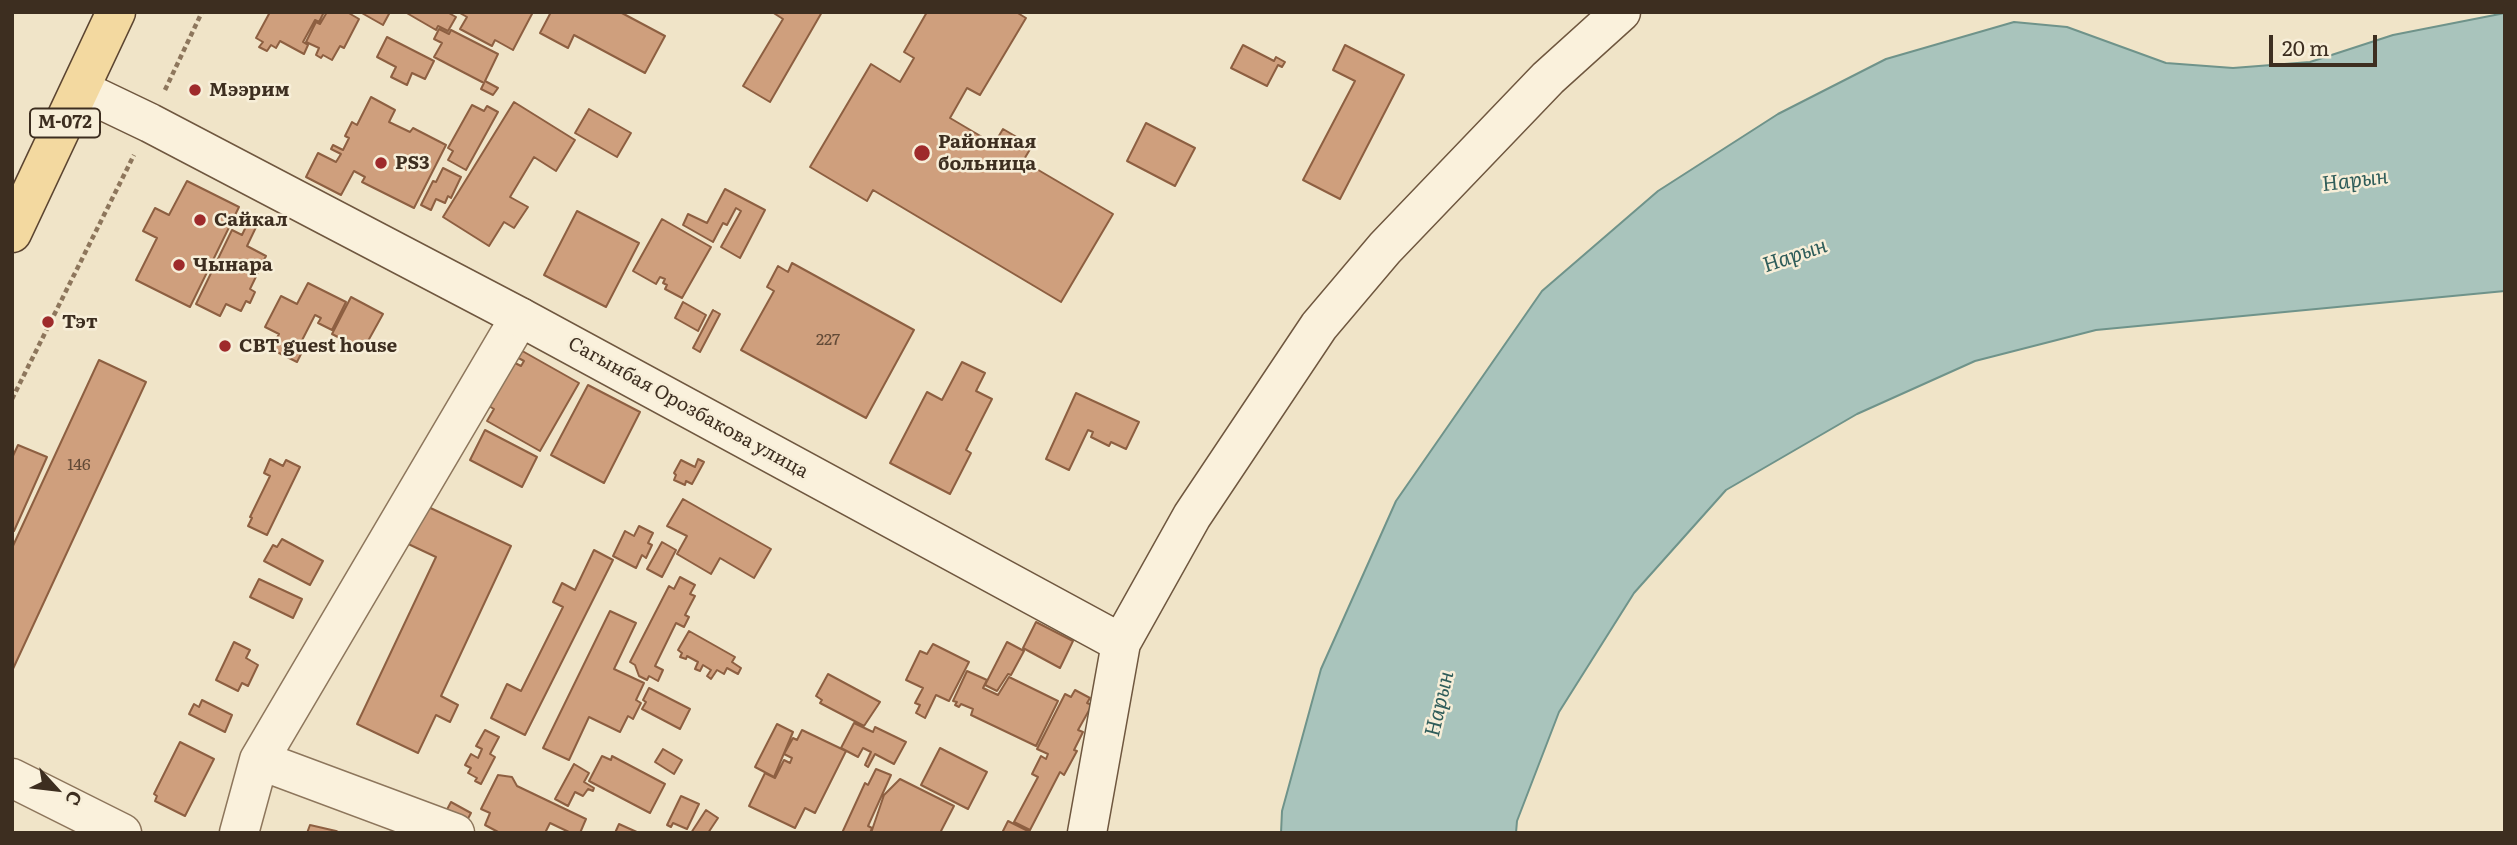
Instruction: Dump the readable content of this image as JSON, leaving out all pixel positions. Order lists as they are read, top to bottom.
{
  "streets": {
    "main road": ["М-072"],
    "street": ["Сагынбая Орозбакова улица"]
  },
  "crossings": [
    ["М-072", "Сагынбая Орозбакова улица"]
  ],
  "water": ["Нарын"],
  "places": [
    "Мээрим",
    "Районная больница",
    "PS3",
    "Сайкал",
    "Чынара",
    "Тэт",
    "CBT guest house"
  ],
  "house_numbers": ["227", "146"],
  "scale_bar": "20 m",
  "north": "bottom right"
}
